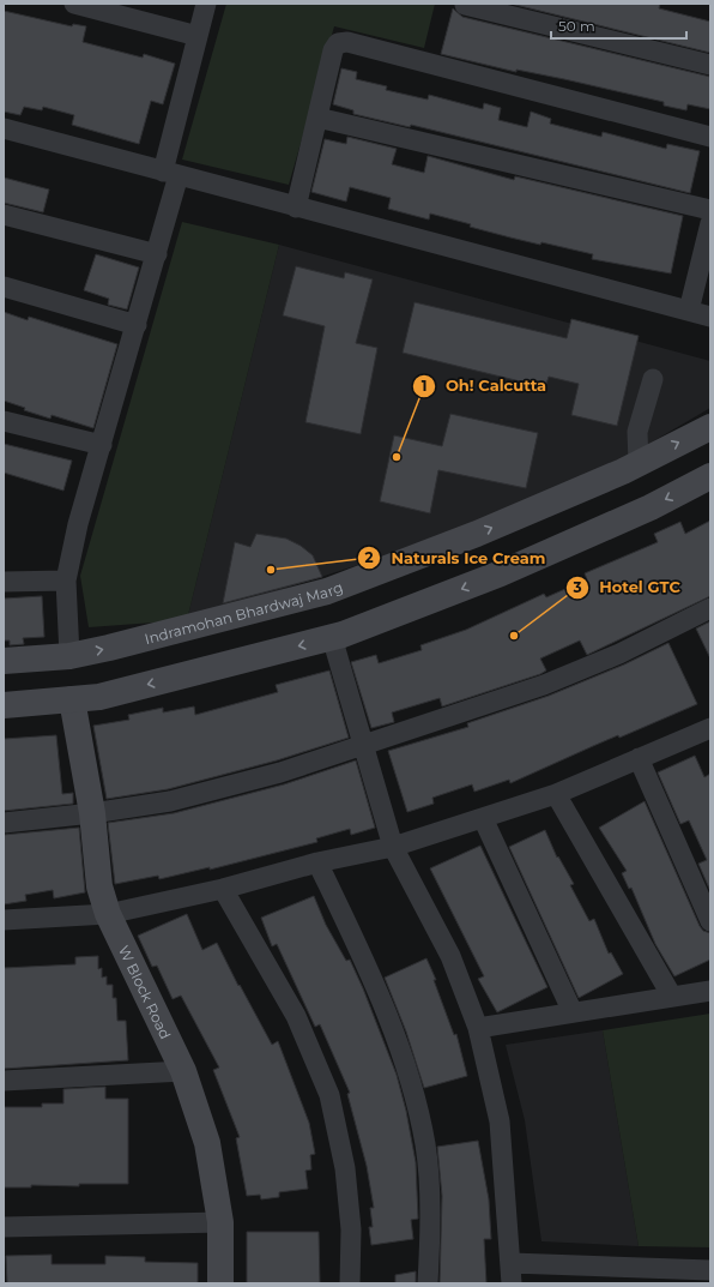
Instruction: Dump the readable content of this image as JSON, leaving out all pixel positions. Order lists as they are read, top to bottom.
{
  "streets": {
    "street": ["Indramohan Bhardwaj Marg", "W Block Road"]
  },
  "places": ["Oh! Calcutta", "Naturals Ice Cream", "Hotel GTC"],
  "scale_bar": "50 m"
}
